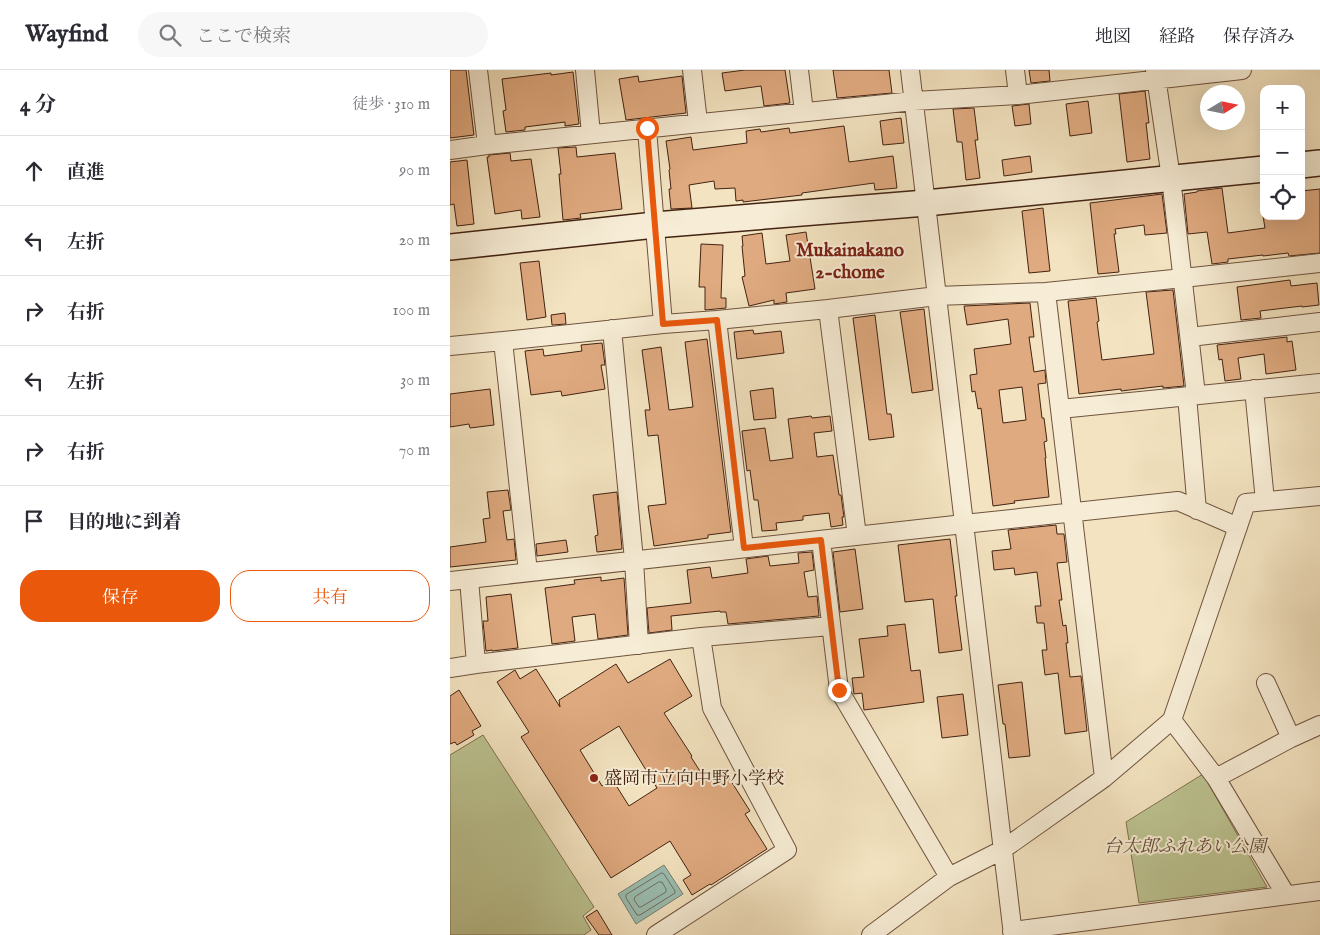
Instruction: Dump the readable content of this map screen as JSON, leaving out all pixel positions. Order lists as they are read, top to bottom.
{
  "districts": ["Mukainakano 2-chome"],
  "parks": ["台太郎ふれあい公園"],
  "places": ["盛岡市立向中野小学校"],
  "north": "right",
  "page": {
    "header": "Wayfind",
    "search": "ここで検索",
    "nav": ["地図", "経路", "保存済み"],
    "heading": ["4 分", "徒歩 · 310 m"],
    "map_buttons": ["+", "−"],
    "list": [
      ["直進", "90 m"],
      ["左折", "20 m"],
      ["右折", "100 m"],
      ["左折", "30 m"],
      ["右折", "70 m"],
      "目的地に到着"
    ],
    "buttons": ["保存", "共有"]
  }
}
